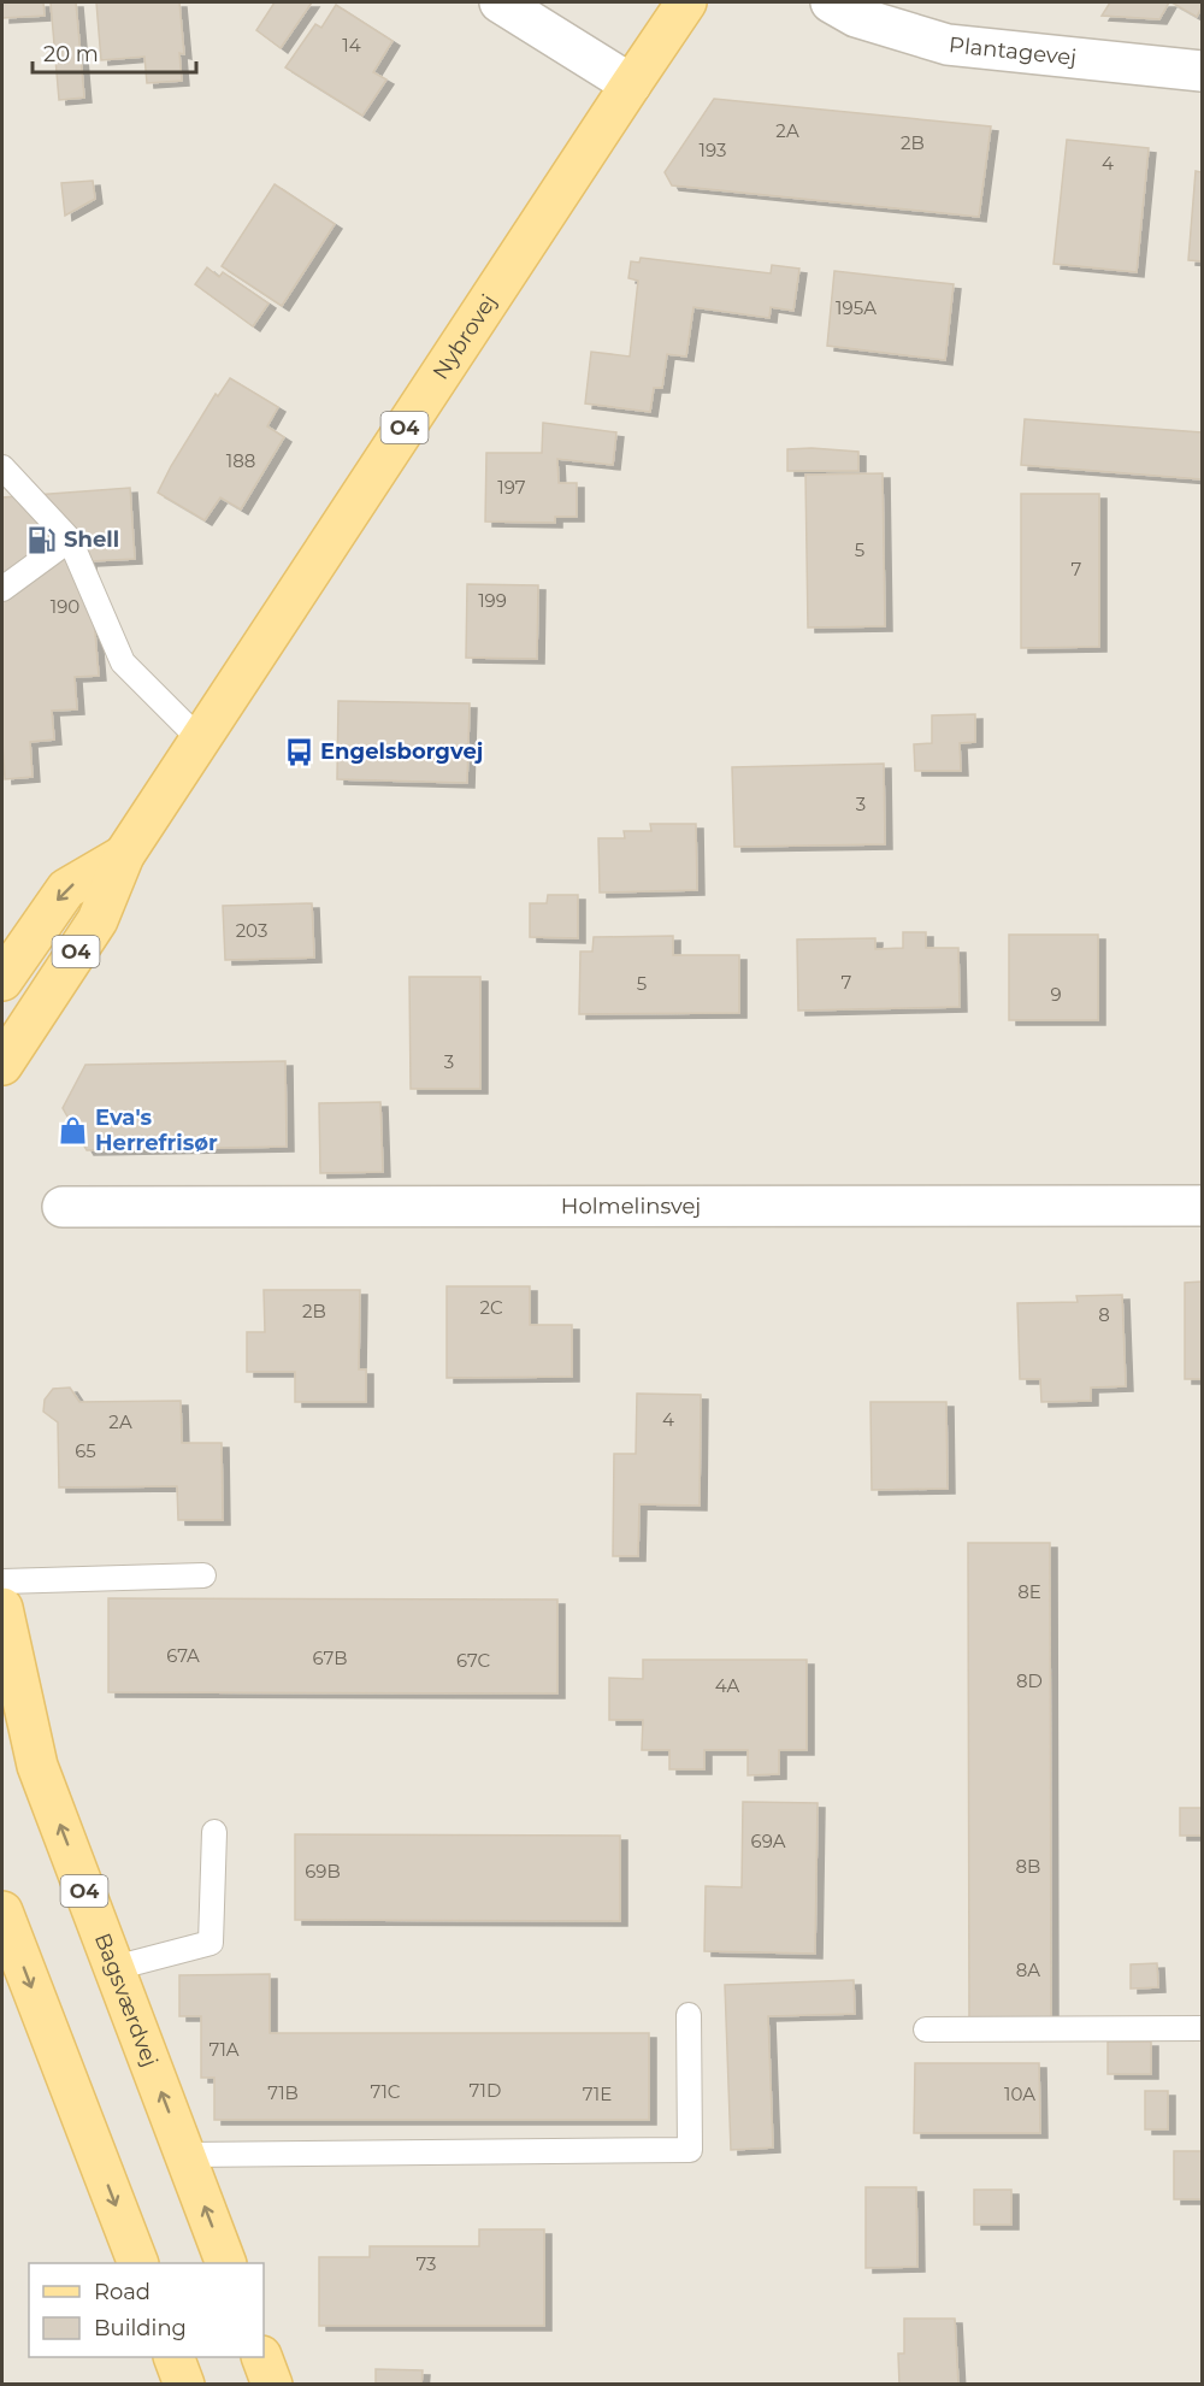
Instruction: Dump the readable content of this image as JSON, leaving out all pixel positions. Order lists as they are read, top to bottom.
{
  "streets": {
    "main road": ["Nybrovej", "O4", "Bagsværdvej"],
    "street": ["Plantagevej", "Holmelinsvej"]
  },
  "places": {
    "fuel station": ["Shell"],
    "bus stop": ["Engelsborgvej"],
    "shop": ["Eva's Herrefrisør"]
  },
  "house_numbers": [
    "14",
    "2A",
    "2B",
    "193",
    "4",
    "195A",
    "188",
    "197",
    "5",
    "7",
    "199",
    "190",
    "3",
    "203",
    "7",
    "5",
    "9",
    "3",
    "2C",
    "2B",
    "8",
    "4",
    "2A",
    "65",
    "8E",
    "67A",
    "67B",
    "67C",
    "8D",
    "4A",
    "69A",
    "8B",
    "69B",
    "8A",
    "71A",
    "71D",
    "71C",
    "71B",
    "71E",
    "10A",
    "73"
  ],
  "legend": ["Road", "Building"],
  "scale_bar": "20 m"
}
